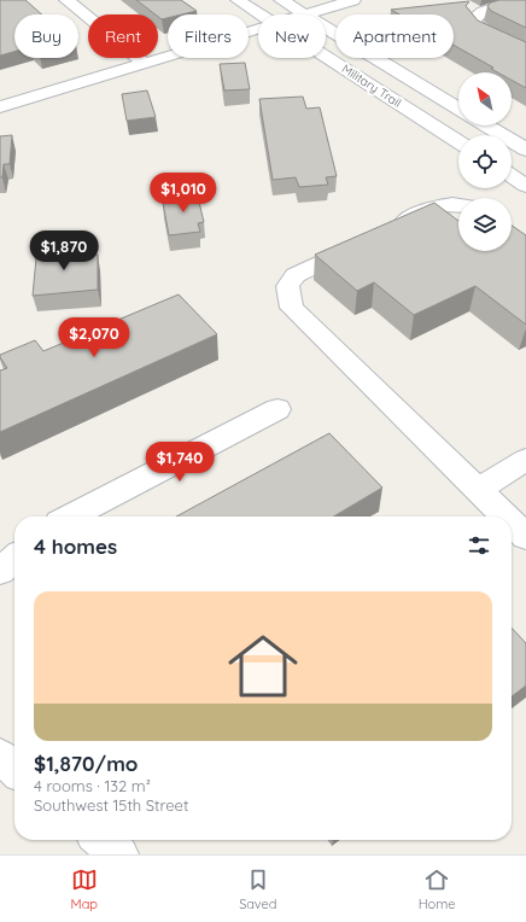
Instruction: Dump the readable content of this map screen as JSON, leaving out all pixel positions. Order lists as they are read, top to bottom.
{
  "streets": {
    "street": ["Military Trail"]
  },
  "north": "top left",
  "page": {
    "chip": [
      "Buy",
      "Rent",
      "Filters",
      "New",
      "Apartment"
    ],
    "price": [
      "$1,010",
      "$1,870",
      "$2,070",
      "$1,740"
    ],
    "heading": "4 homes",
    "list": [
      {
        "name": "$1,870/mo",
        "note": "4 rooms · 132 m² · Southwest 15th Street"
      }
    ],
    "tabs": ["Map", "Saved", "Home"]
  }
}
